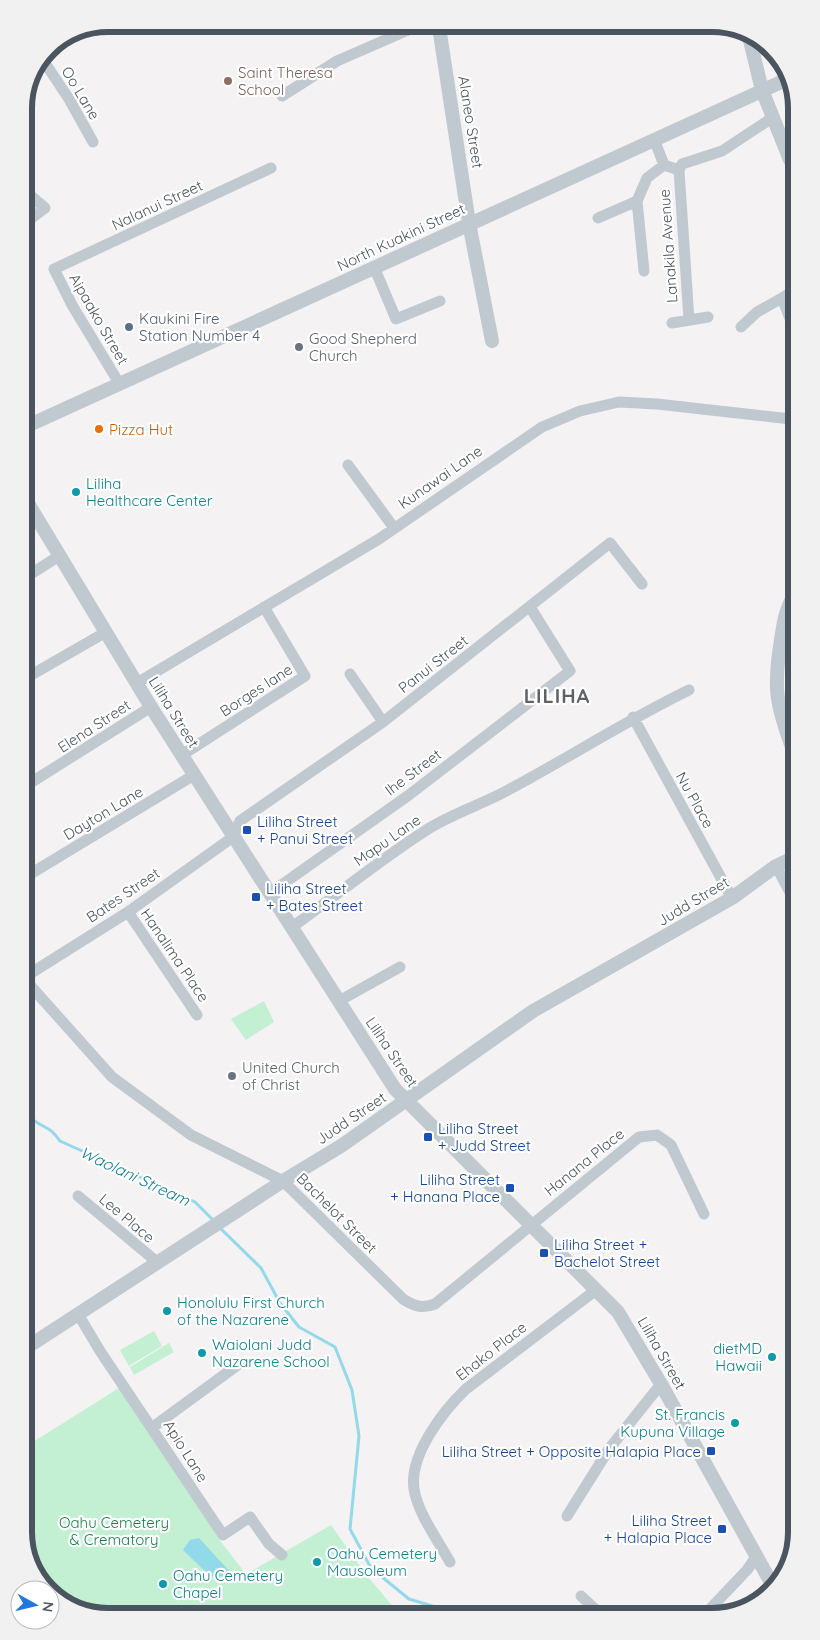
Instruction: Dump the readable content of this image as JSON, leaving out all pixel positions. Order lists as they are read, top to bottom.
{
  "streets": {
    "street": [
      "Oo Lane",
      "Alaneo Street",
      "Nalanui Street",
      "North Kuakini Street",
      "Lanakila Avenue",
      "Aipaako Street",
      "Kunawai Lane",
      "Panui Street",
      "Borges lane",
      "Liliha Street",
      "Elena Street",
      "Ihe Street",
      "Nu Place",
      "Dayton Lane",
      "Mapu Lane",
      "Bates Street",
      "Judd Street",
      "Hanalima Place",
      "Hanana Place",
      "Bachelot Street",
      "Lee Place",
      "Ehako Place",
      "Apio Lane"
    ]
  },
  "crossings": [
    ["Alaneo Street", "North Kuakini Street"],
    ["Nalanui Street", "Aipaako Street"],
    ["North Kuakini Street", "Aipaako Street"],
    ["Kunawai Lane", "Borges lane"],
    ["Kunawai Lane", "Liliha Street"],
    ["Panui Street", "Liliha Street"],
    ["Panui Street", "Ihe Street"],
    ["Panui Street", "Bates Street"],
    ["Borges lane", "Liliha Street"],
    ["Liliha Street", "Elena Street"],
    ["Liliha Street", "Ihe Street"],
    ["Liliha Street", "Dayton Lane"],
    ["Liliha Street", "Mapu Lane"],
    ["Liliha Street", "Bates Street"],
    ["Liliha Street", "Judd Street"],
    ["Liliha Street", "Hanana Place"],
    ["Liliha Street", "Bachelot Street"],
    ["Liliha Street", "Ehako Place"],
    ["Nu Place", "Mapu Lane"],
    ["Nu Place", "Judd Street"],
    ["Bates Street", "Hanalima Place"],
    ["Judd Street", "Bachelot Street"],
    ["Judd Street", "Lee Place"],
    ["Judd Street", "Apio Lane"],
    ["Hanana Place", "Bachelot Street"]
  ],
  "districts": ["LILIHA"],
  "water": ["Waolani Stream"],
  "parks": ["Oahu Cemetery & Crematory"],
  "places": {
    "other": [
      "Saint Theresa School",
      "Kaukini Fire Station Number 4",
      "Good Shepherd Church",
      "Pizza Hut",
      "Liliha Healthcare Center",
      "United Church of Christ",
      "Honolulu First Church of the Nazarene",
      "Waiolani Judd Nazarene School",
      "dietMD Hawaii",
      "St. Francis Kupuna Village",
      "Oahu Cemetery Mausoleum",
      "Oahu Cemetery Chapel"
    ],
    "transit": [
      "Liliha Street + Panui Street",
      "Liliha Street + Bates Street",
      "Liliha Street + Judd Street",
      "Liliha Street + Hanana Place",
      "Liliha Street + Bachelot Street",
      "Liliha Street + Opposite Halapia Place",
      "Liliha Street + Halapia Place"
    ]
  },
  "north": "right"
}
